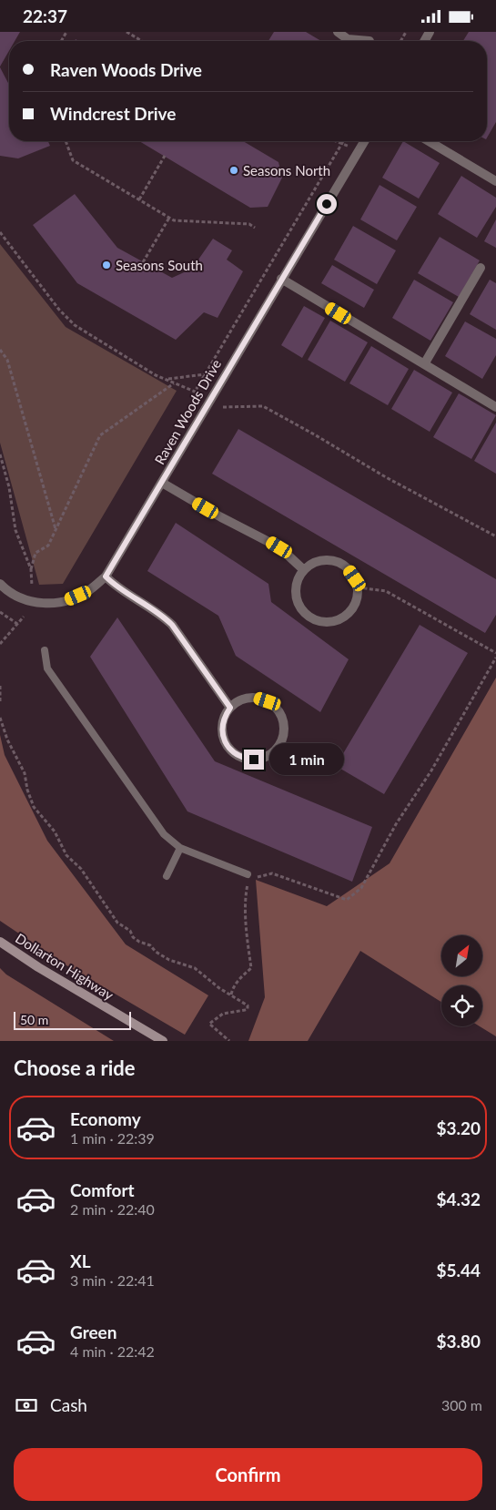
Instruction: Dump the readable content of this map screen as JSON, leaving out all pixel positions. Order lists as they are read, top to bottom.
{
  "streets": {
    "street": ["Raven Woods Drive", "Dollarton Highway"]
  },
  "places": ["Seasons North", "Seasons South"],
  "scale_bar": "50 m",
  "north": "top right",
  "page": {
    "status": "22:37",
    "banner": ["Raven Woods Drive", "Windcrest Drive"],
    "bubble": "1 min",
    "scale": "50 m",
    "heading": "Choose a ride",
    "list": [
      {
        "name": "Economy",
        "note": "1 min · 22:39",
        "value": "$3.20"
      },
      {
        "name": "Comfort",
        "note": "2 min · 22:40",
        "value": "$4.32"
      },
      {
        "name": "XL",
        "note": "3 min · 22:41",
        "value": "$5.44"
      },
      {
        "name": "Green",
        "note": "4 min · 22:42",
        "value": "$3.80"
      }
    ],
    "pay": ["Cash", "300 m"],
    "buttons": "Confirm"
  }
}
